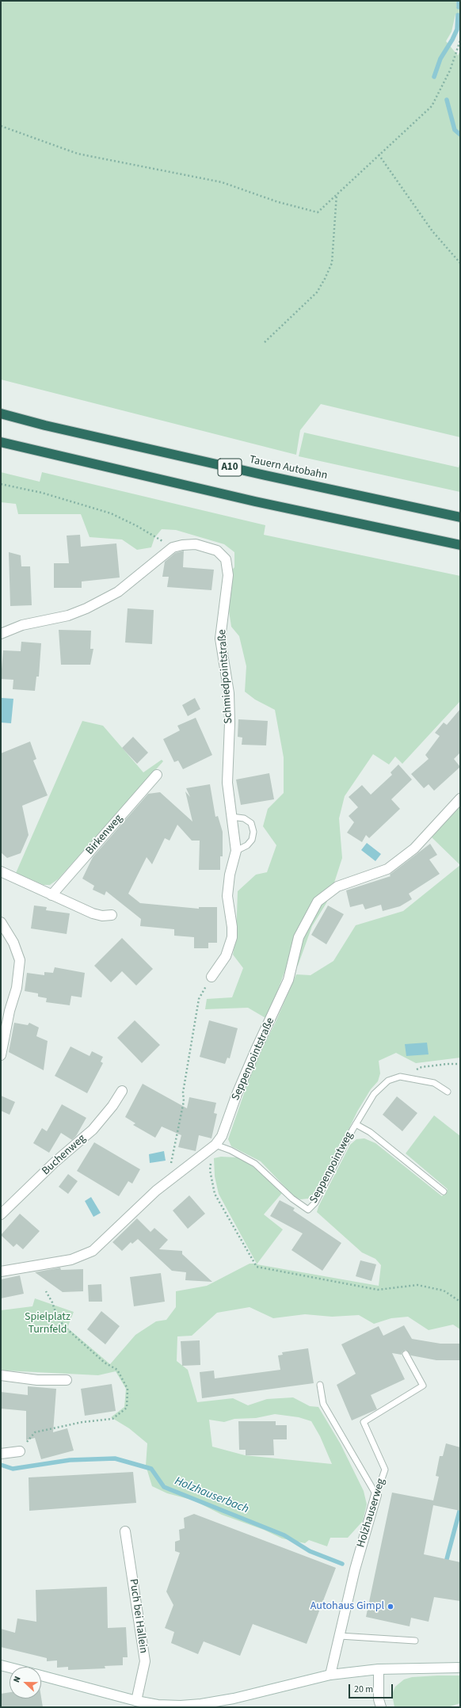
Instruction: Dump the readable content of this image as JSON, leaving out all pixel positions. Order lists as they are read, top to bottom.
{
  "streets": {
    "highway": ["A10", "Tauern Autobahn"],
    "street": [
      "Schmiedpointstraße",
      "Birkenweg",
      "Seppenpointstraße",
      "Buchenweg",
      "Holzhauserweg",
      "Puch bei Hallein"
    ],
    "lane": ["Seppenpointweg"]
  },
  "crossings": [
    ["Seppenpointstraße", "Seppenpointweg"]
  ],
  "water": ["Holzhauserbach"],
  "parks": ["Spielplatz Turnfeld"],
  "places": ["Autohaus Gimpl"],
  "scale_bar": "20 m",
  "north": "left"
}
